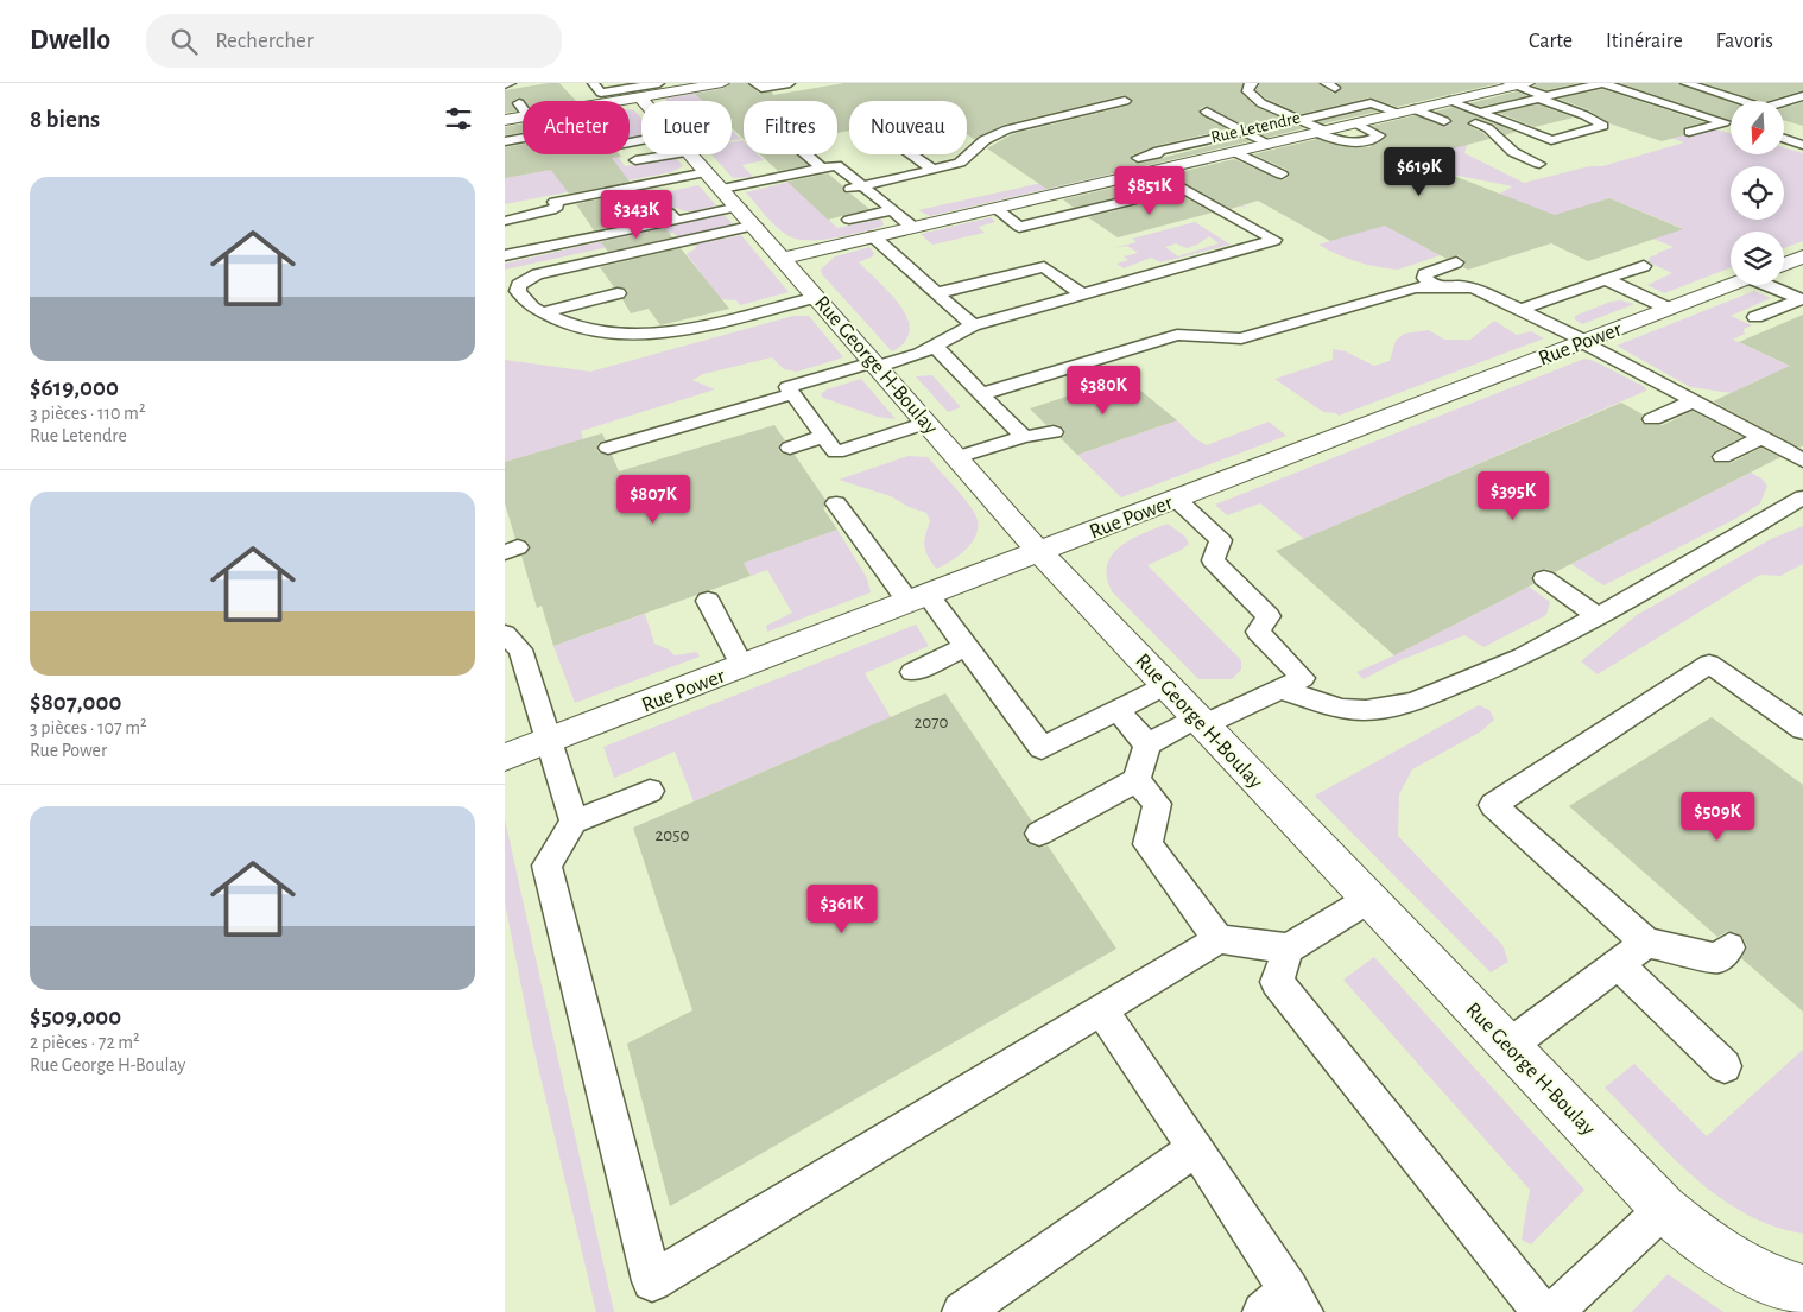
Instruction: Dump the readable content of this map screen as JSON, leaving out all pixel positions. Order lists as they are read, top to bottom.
{
  "streets": {
    "street": ["Rue Letendre", "Rue Power", "Rue George H-Boulay"]
  },
  "crossings": [
    ["Rue Letendre", "Rue George H-Boulay"],
    ["Rue Power", "Rue George H-Boulay"]
  ],
  "house_numbers": ["2070", "2050"],
  "north": "bottom",
  "page": {
    "header": "Dwello",
    "search": "Rechercher",
    "nav": ["Carte", "Itinéraire", "Favoris"],
    "heading": "8 biens",
    "chip": [
      "Acheter",
      "Louer",
      "Filtres",
      "Nouveau"
    ],
    "price": [
      "$619K",
      "$851K",
      "$343K",
      "$380K",
      "$395K",
      "$807K",
      "$509K",
      "$361K"
    ],
    "list": [
      {
        "name": "$619,000",
        "note": "3 pièces · 110 m² · Rue Letendre"
      },
      {
        "name": "$807,000",
        "note": "3 pièces · 107 m² · Rue Power"
      },
      {
        "name": "$509,000",
        "note": "2 pièces · 72 m² · Rue George H-Boulay"
      }
    ]
  }
}
